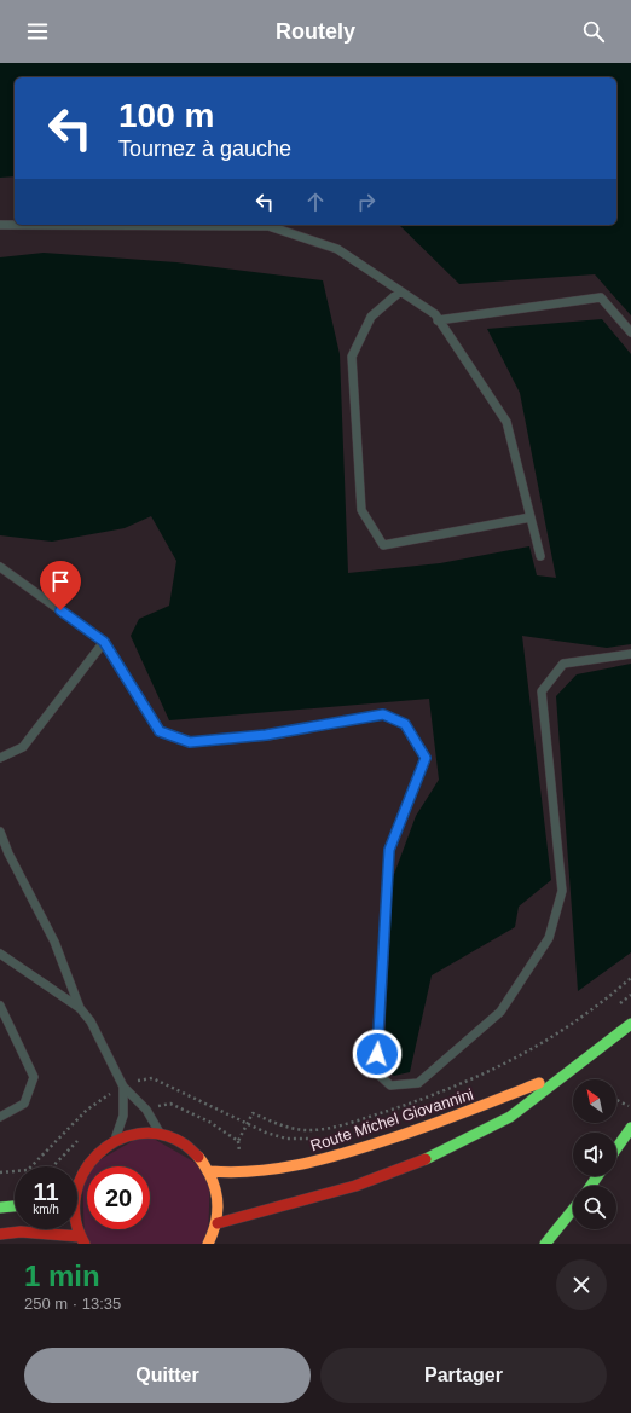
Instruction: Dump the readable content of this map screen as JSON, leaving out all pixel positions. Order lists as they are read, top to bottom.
{
  "streets": {
    "main road": ["Route Michel Giovannini"]
  },
  "north": "top left",
  "page": {
    "header": "Routely",
    "turn": ["100 m", "Tournez à gauche"],
    "speed": "11 km/h",
    "limit": "20",
    "heading": ["1 min", "250 m · 13:35"],
    "buttons": ["Quitter", "Partager"]
  }
}
